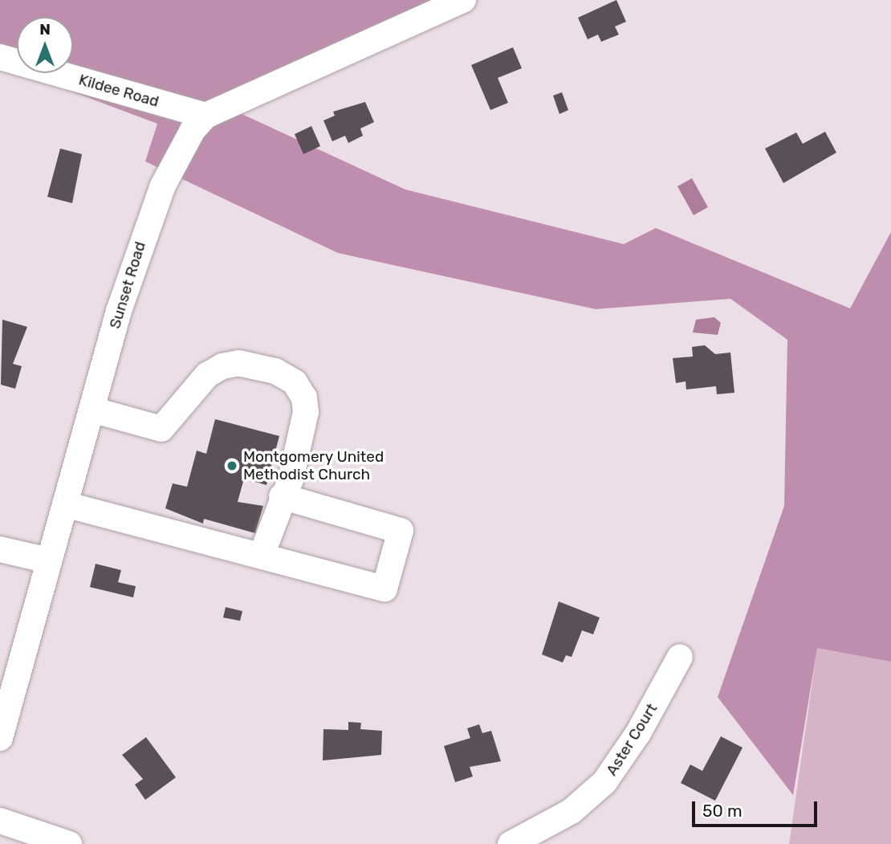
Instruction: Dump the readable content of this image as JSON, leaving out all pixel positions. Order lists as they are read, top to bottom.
{
  "streets": {
    "street": ["Kildee Road", "Sunset Road", "Aster Court"]
  },
  "crossings": [
    ["Kildee Road", "Sunset Road"]
  ],
  "places": ["Montgomery United Methodist Church"],
  "scale_bar": "50 m",
  "north": "top"
}
